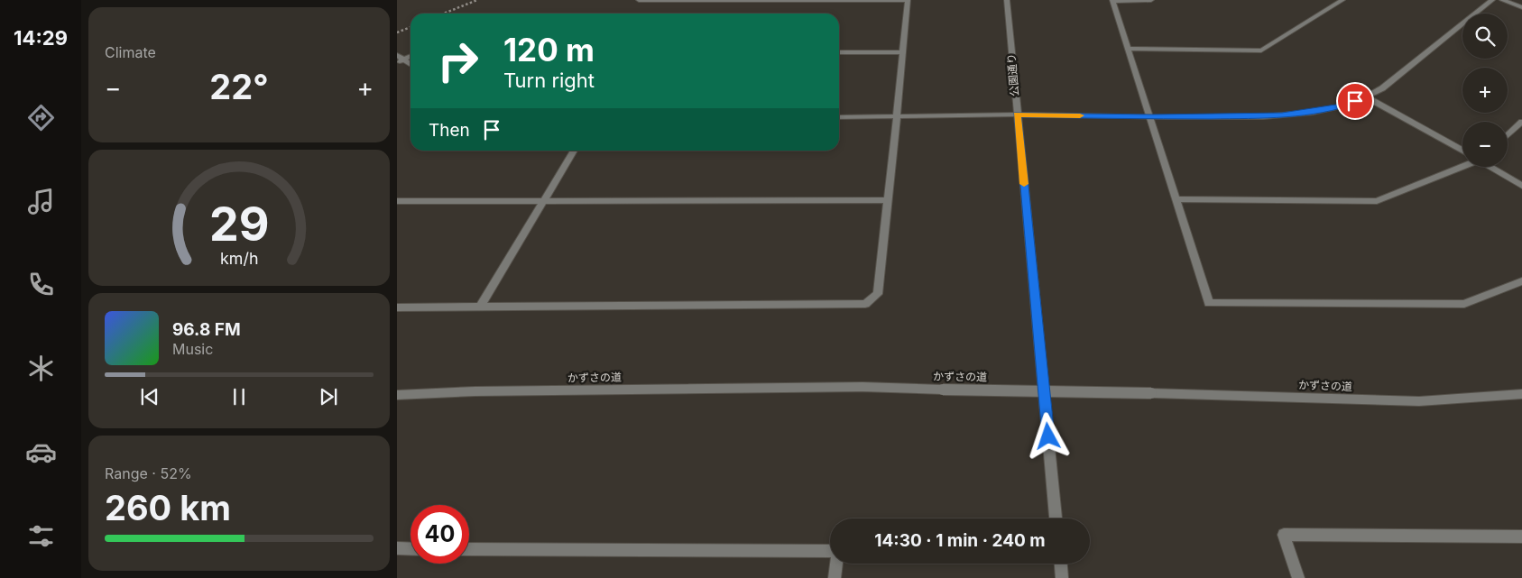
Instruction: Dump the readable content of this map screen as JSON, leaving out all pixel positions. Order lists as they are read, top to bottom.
{
  "streets": {
    "street": ["公園通り", "かずさの道"]
  },
  "page": {
    "tabs": "14:29",
    "tile": [
      "Climate",
      ["Range · 52%", "260 km"]
    ],
    "map_buttons": ["+", "−"],
    "turn": ["120 m", "Turn right"],
    "heat": ["−", "22°", "+"],
    "then": "Then",
    "song": ["96.8 FM", "Music"],
    "limit": "40",
    "trip": "14:30 · 1 min · 240 m",
    "gauge": ["29", "km/h"]
  }
}
